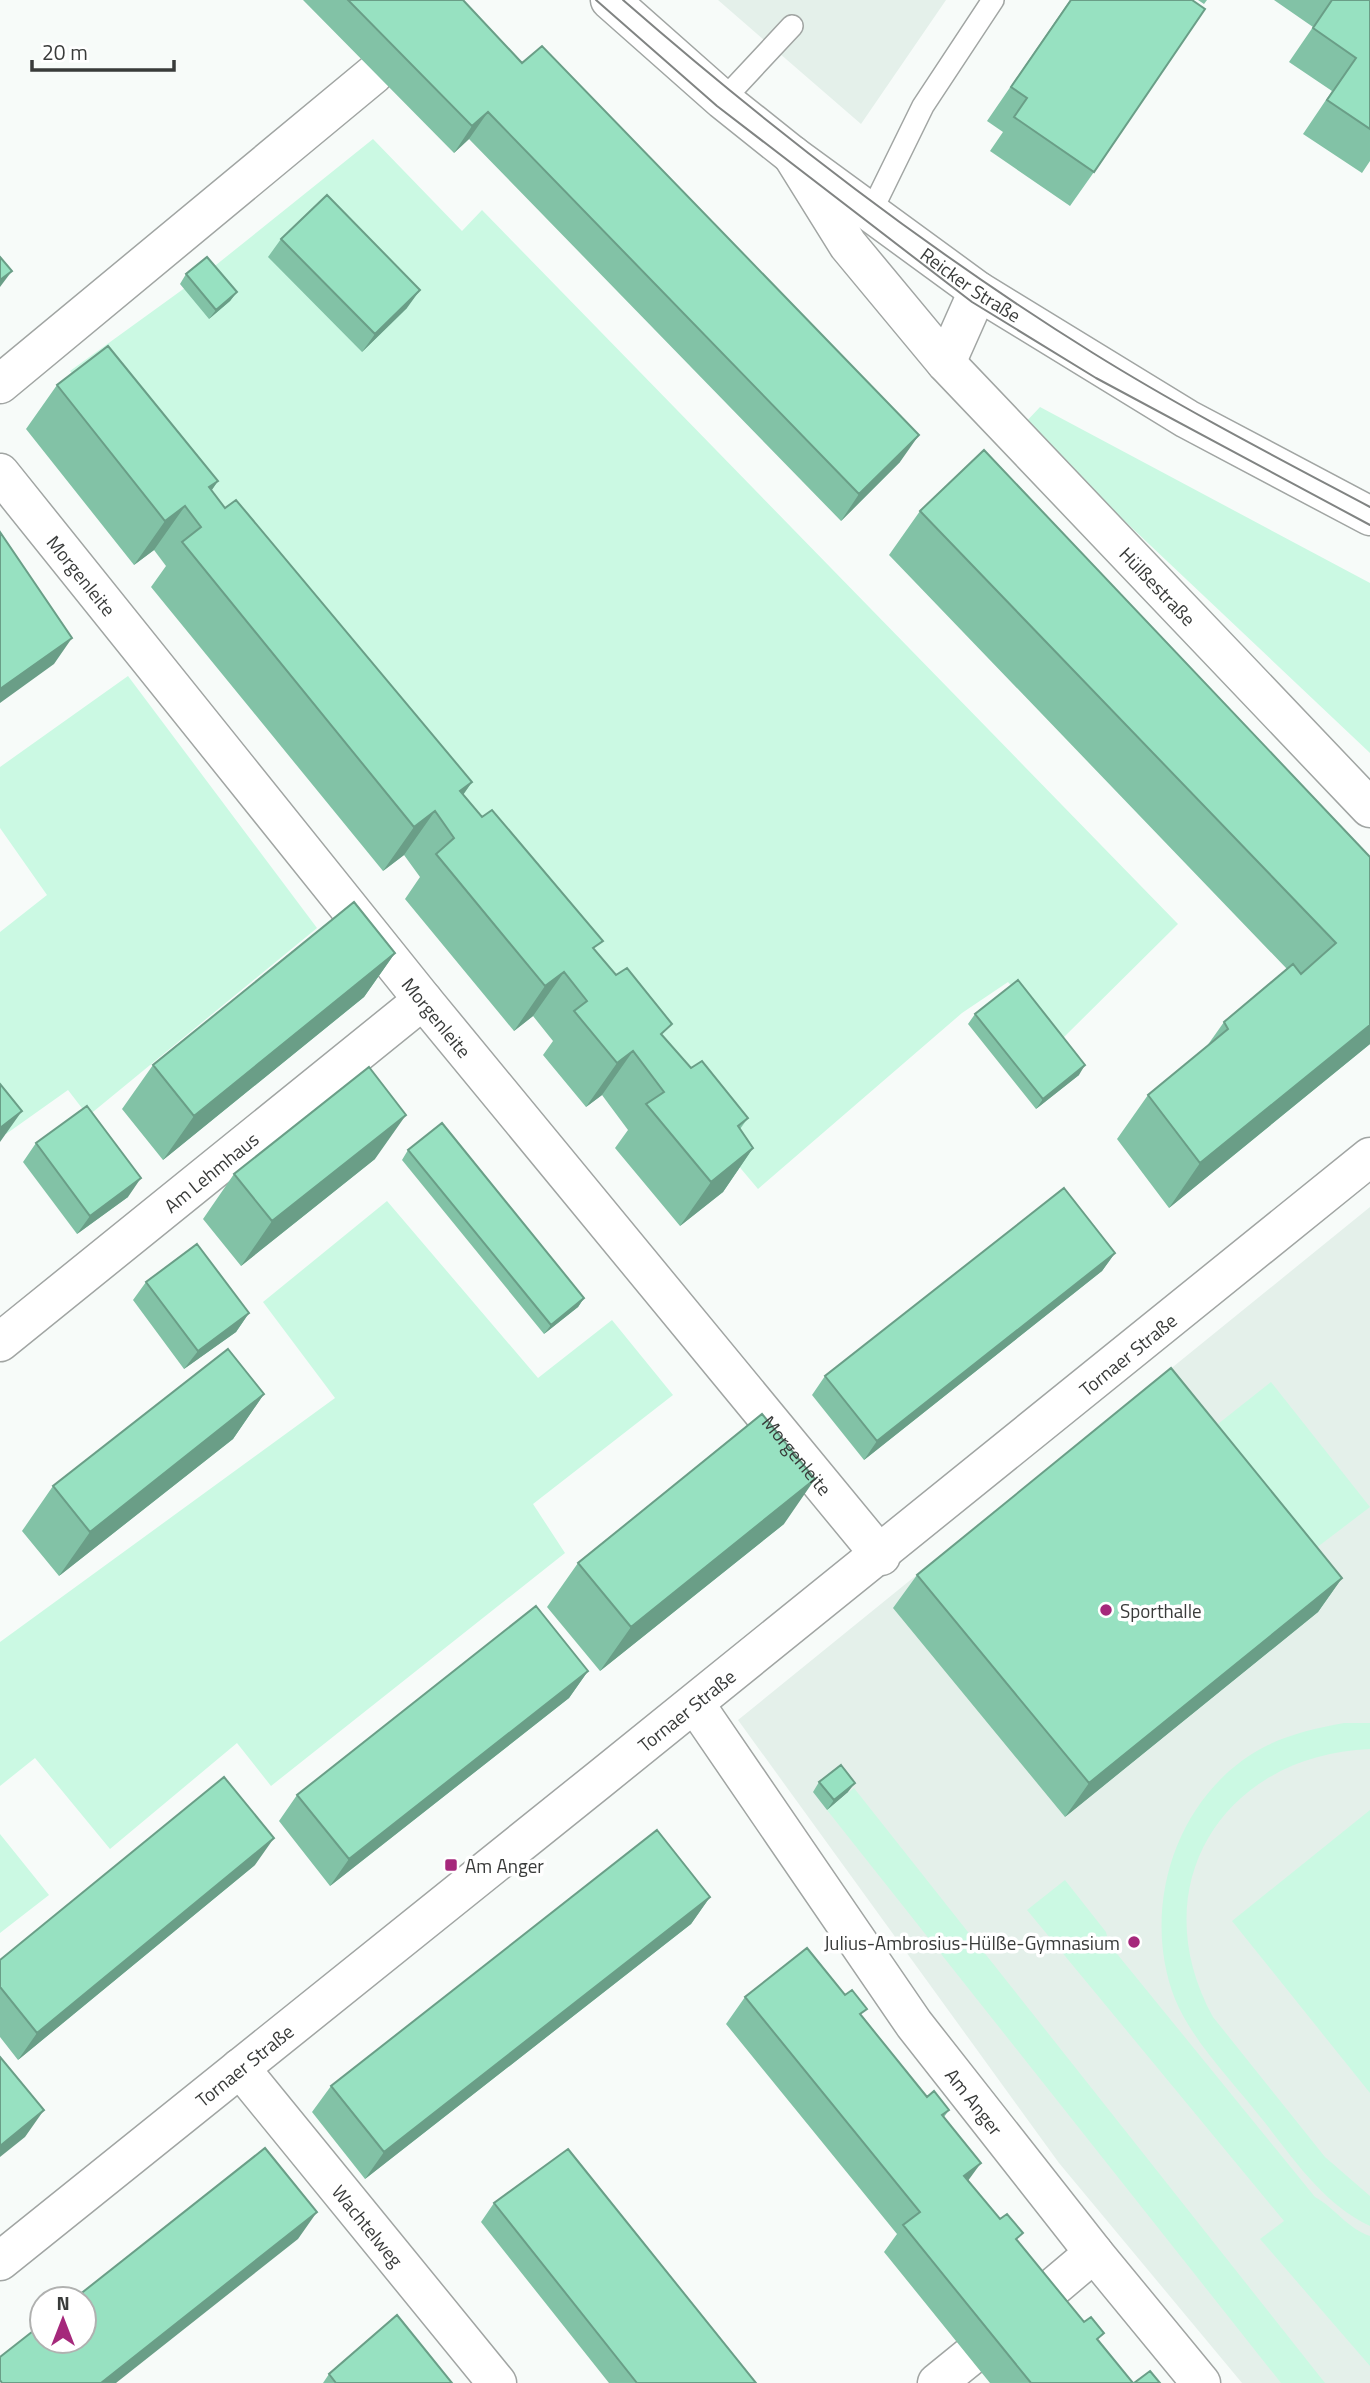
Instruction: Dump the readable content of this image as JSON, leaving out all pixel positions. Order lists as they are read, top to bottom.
{
  "streets": {
    "street": [
      "Reicker Straße",
      "Morgenleite",
      "Hülßestraße",
      "Am Lehmhaus",
      "Tornaer Straße",
      "Am Anger",
      "Wachtelweg"
    ]
  },
  "crossings": [
    ["Reicker Straße", "Hülßestraße"],
    ["Morgenleite", "Am Lehmhaus"],
    ["Morgenleite", "Tornaer Straße"],
    ["Tornaer Straße", "Am Anger"],
    ["Tornaer Straße", "Wachtelweg"]
  ],
  "places": {
    "other": ["Sporthalle", "Julius-Ambrosius-Hülße-Gymnasium"],
    "transit": ["Am Anger"]
  },
  "scale_bar": "20 m",
  "north": "top"
}
